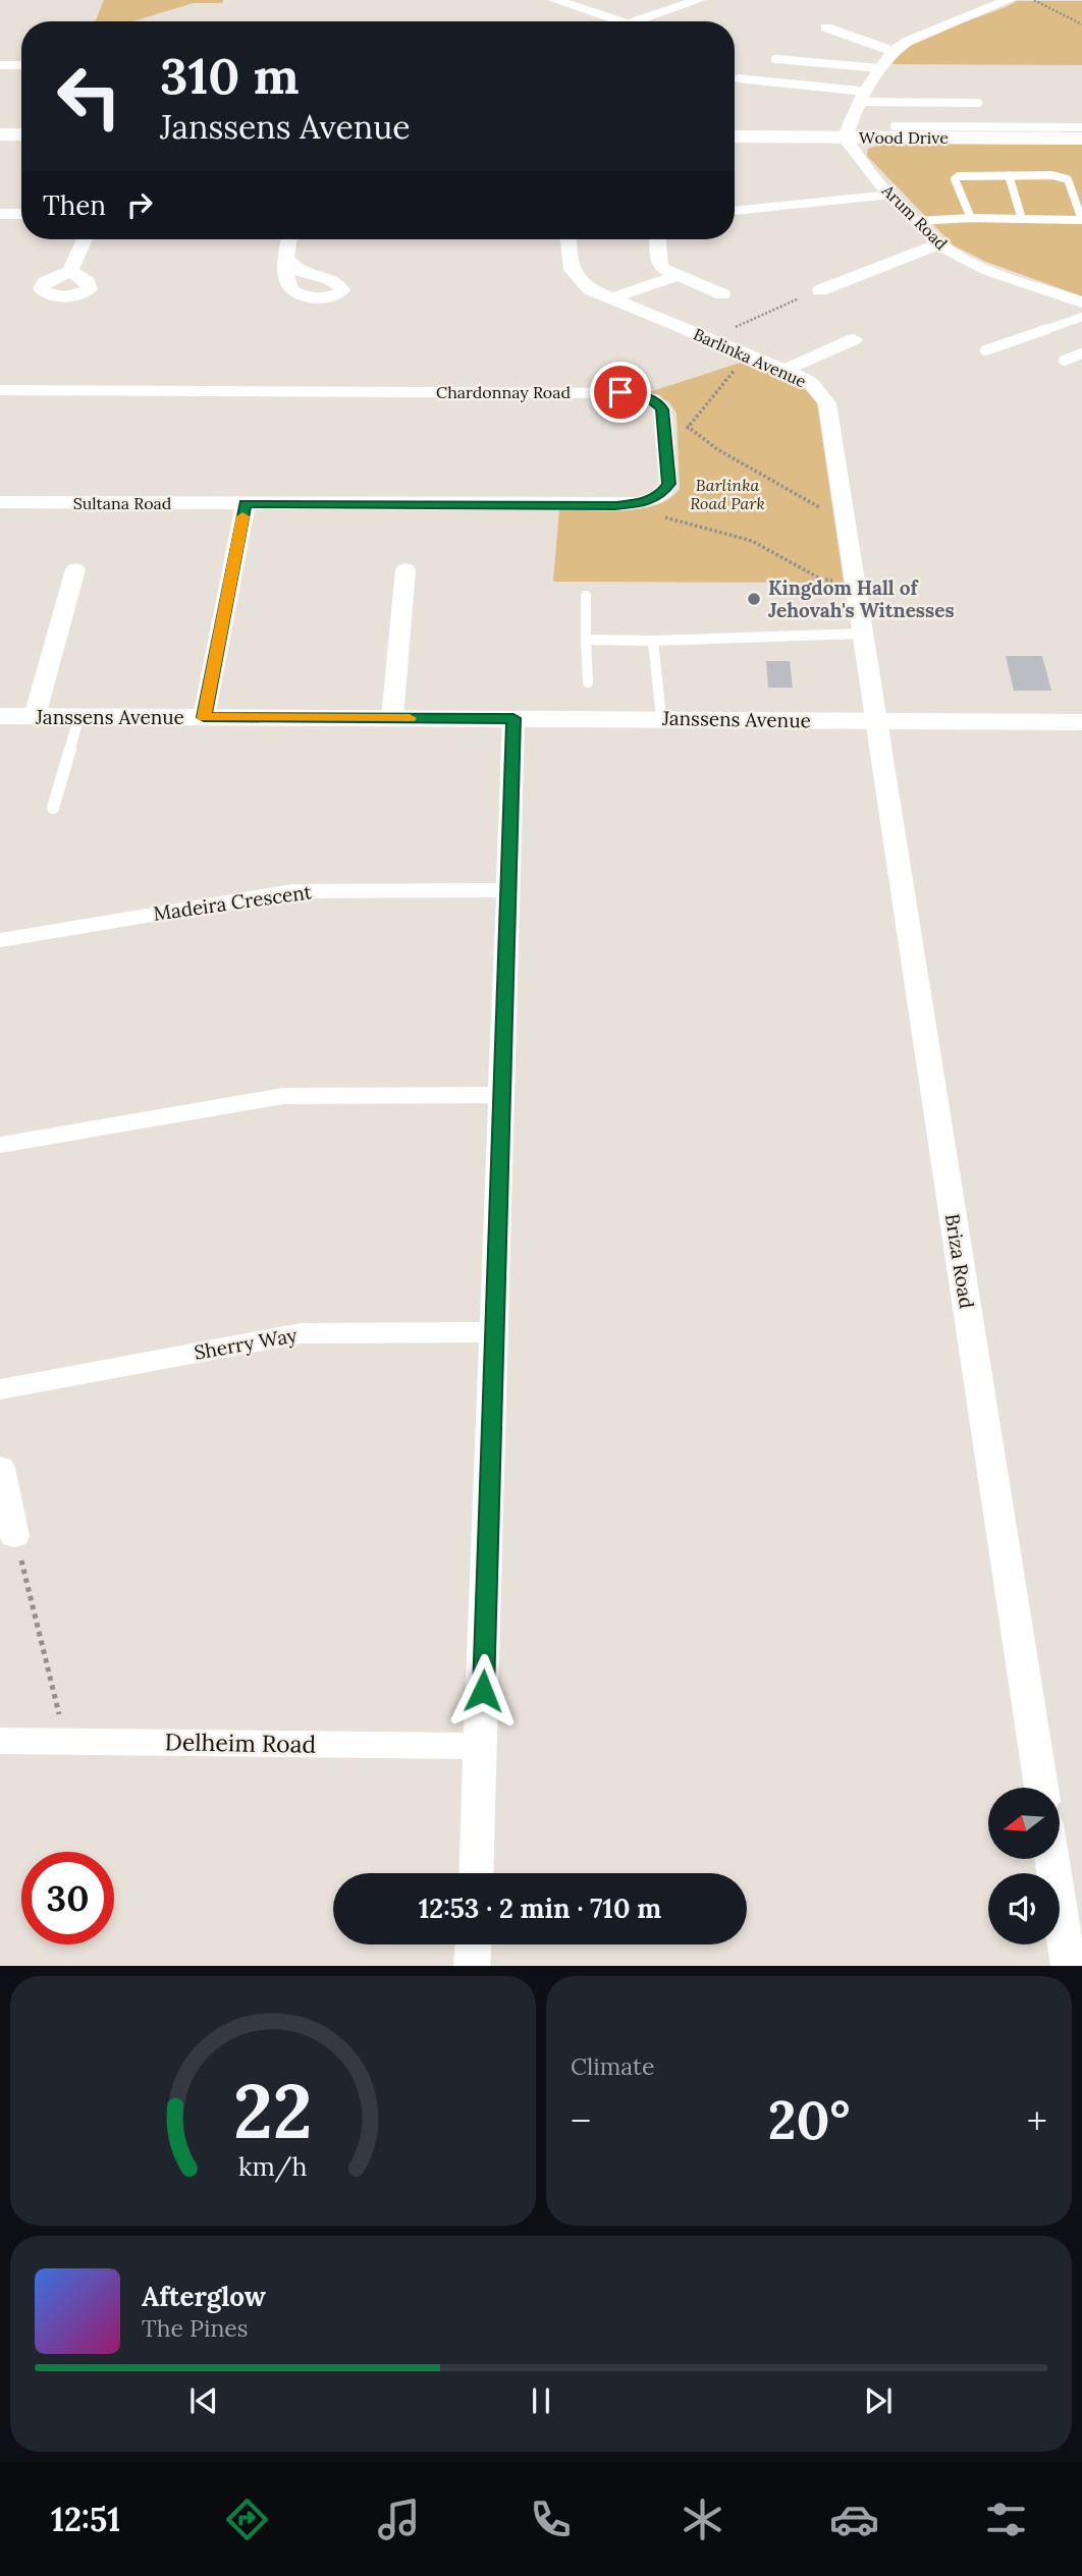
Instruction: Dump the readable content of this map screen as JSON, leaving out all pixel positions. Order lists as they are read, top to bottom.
{
  "streets": {
    "street": [
      "Wood Drive",
      "Arum Road",
      "Barlinka Avenue",
      "Chardonnay Road",
      "Sultana Road",
      "Janssens Avenue",
      "Madeira Crescent",
      "Briza Road",
      "Sherry Way",
      "Delheim Road"
    ]
  },
  "crossings": [
    ["Wood Drive", "Arum Road"],
    ["Barlinka Avenue", "Janssens Avenue"],
    ["Barlinka Avenue", "Briza Road"],
    ["Janssens Avenue", "Briza Road"]
  ],
  "parks": ["Barlinka Road Park"],
  "places": ["Kingdom Hall of Jehovah's Witnesses"],
  "north": "left",
  "page": {
    "turn": ["310 m", "Janssens Avenue"],
    "then": "Then",
    "limit": "30",
    "trip": "12:53 · 2 min · 710 m",
    "tile": "Climate",
    "heat": ["−", "20°", "+"],
    "song": ["Afterglow", "The Pines"],
    "tabs": "12:51",
    "gauge": ["22", "km/h"]
  }
}
